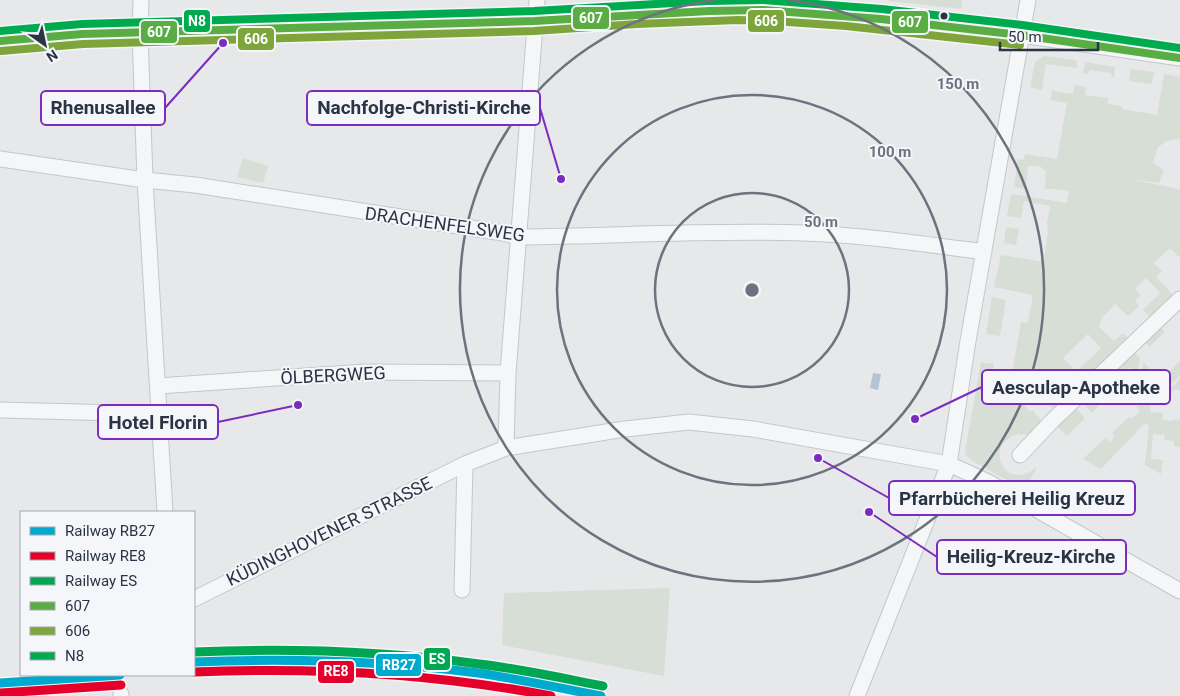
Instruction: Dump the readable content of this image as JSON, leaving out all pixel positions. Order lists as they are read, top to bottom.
{
  "streets": {
    "street": ["DRACHENFELSWEG", "ÖLBERGWEG", "KÜDINGHOVENER STRASSE"]
  },
  "places": [
    "Rhenusallee",
    "Nachfolge-Christi-Kirche",
    "Hotel Florin",
    "Aesculap-Apotheke",
    "Pfarrbücherei Heilig Kreuz",
    "Heilig-Kreuz-Kirche"
  ],
  "lines": [
    "transit line N8",
    "transit line 607",
    "transit line 606",
    "rail line ES",
    "rail line RB27",
    "rail line RE8"
  ],
  "legend": [
    "Railway RB27",
    "Railway RE8",
    "Railway ES",
    "607",
    "606",
    "N8"
  ],
  "scale_bar": "50 m",
  "north": "bottom right",
  "rings": ["150 m", "100 m", "50 m"]
}
